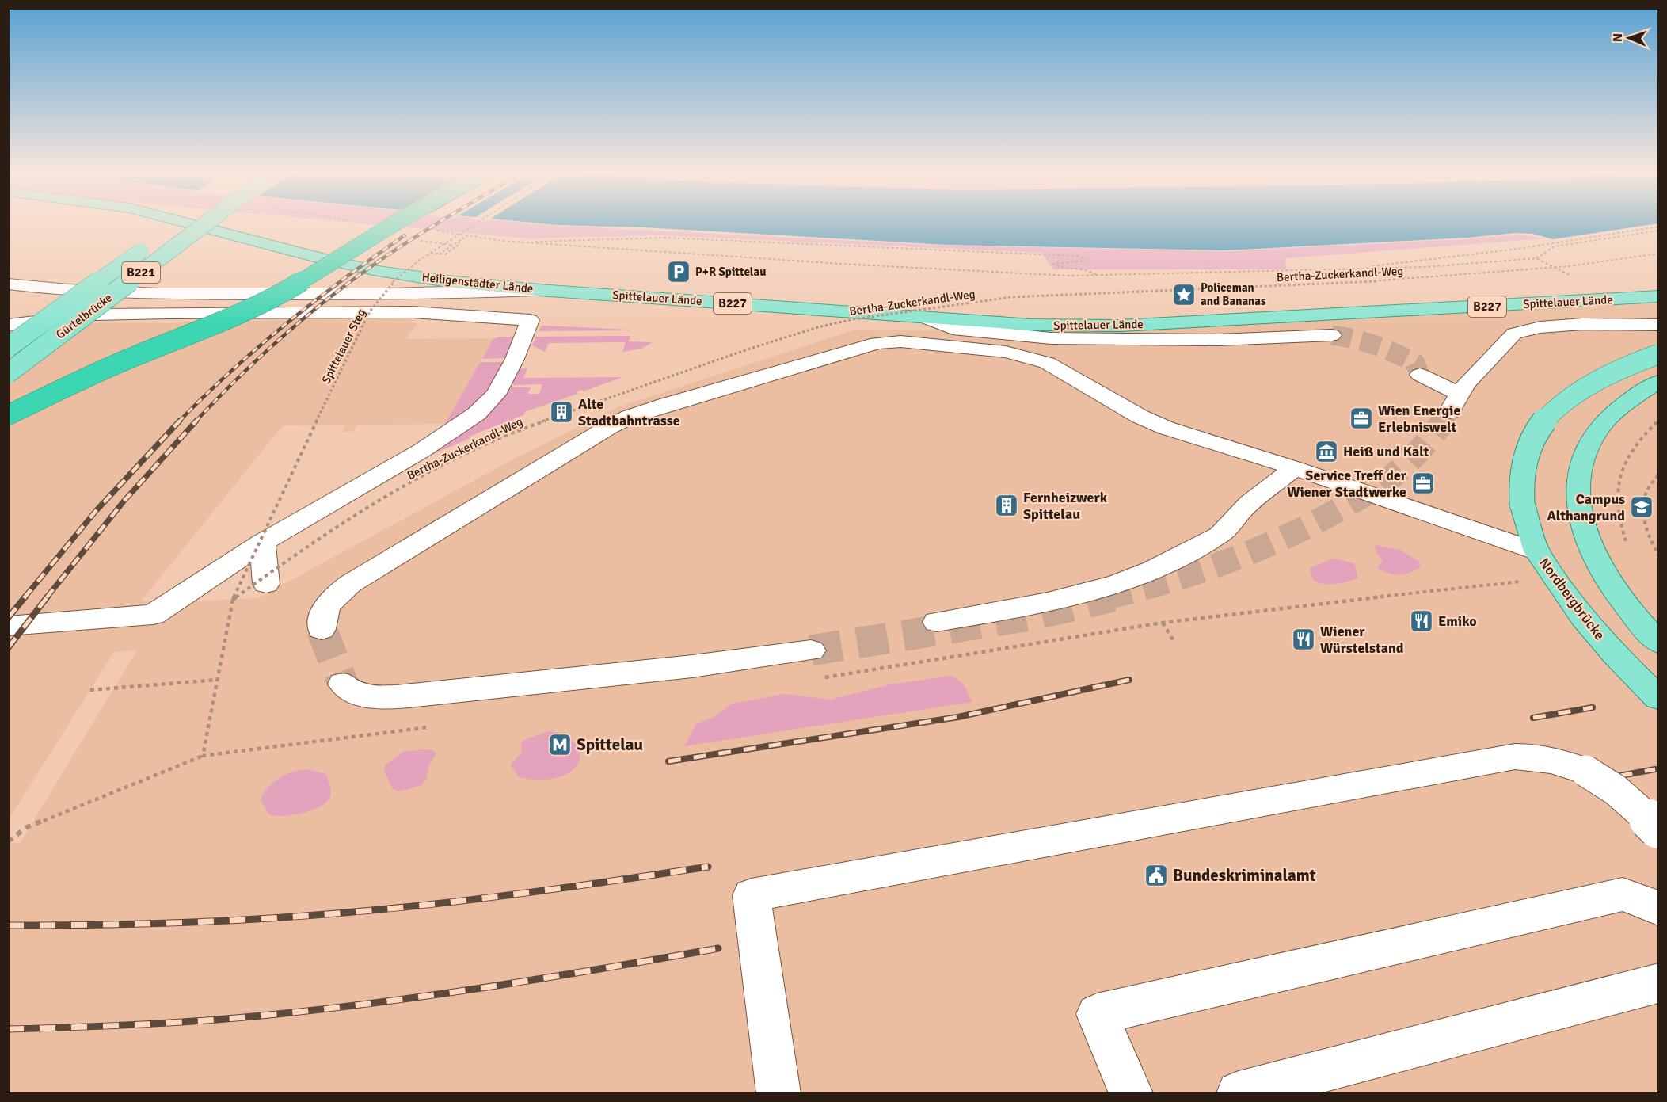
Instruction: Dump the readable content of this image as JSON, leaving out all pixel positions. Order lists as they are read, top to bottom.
{
  "streets": {
    "main road": [
      "B221",
      "Heiligenstädter Lände",
      "Spittelauer Lände",
      "B227",
      "Gürtelbrücke",
      "Nordbergbrücke"
    ],
    "path": ["Bertha-Zuckerkandl-Weg", "Spittelauer Steg"]
  },
  "crossings": [
    ["Bertha-Zuckerkandl-Weg", "Spittelauer Steg"],
    ["Heiligenstädter Lände", "Spittelauer Lände"]
  ],
  "places": {
    "parking": ["P+R Spittelau"],
    "place": ["Policeman and Bananas"],
    "building": ["Alte Stadtbahntrasse", "Fernheizwerk Spittelau"],
    "office": ["Wien Energie Erlebniswelt", "Service Treff der Wiener Stadtwerke"],
    "museum": ["Heiß und Kalt"],
    "school or university": ["Campus Althangrund"],
    "restaurant": ["Emiko", "Wiener Würstelstand"],
    "metro station": ["Spittelau"],
    "public building": ["Bundeskriminalamt"]
  },
  "north": "left"
}
